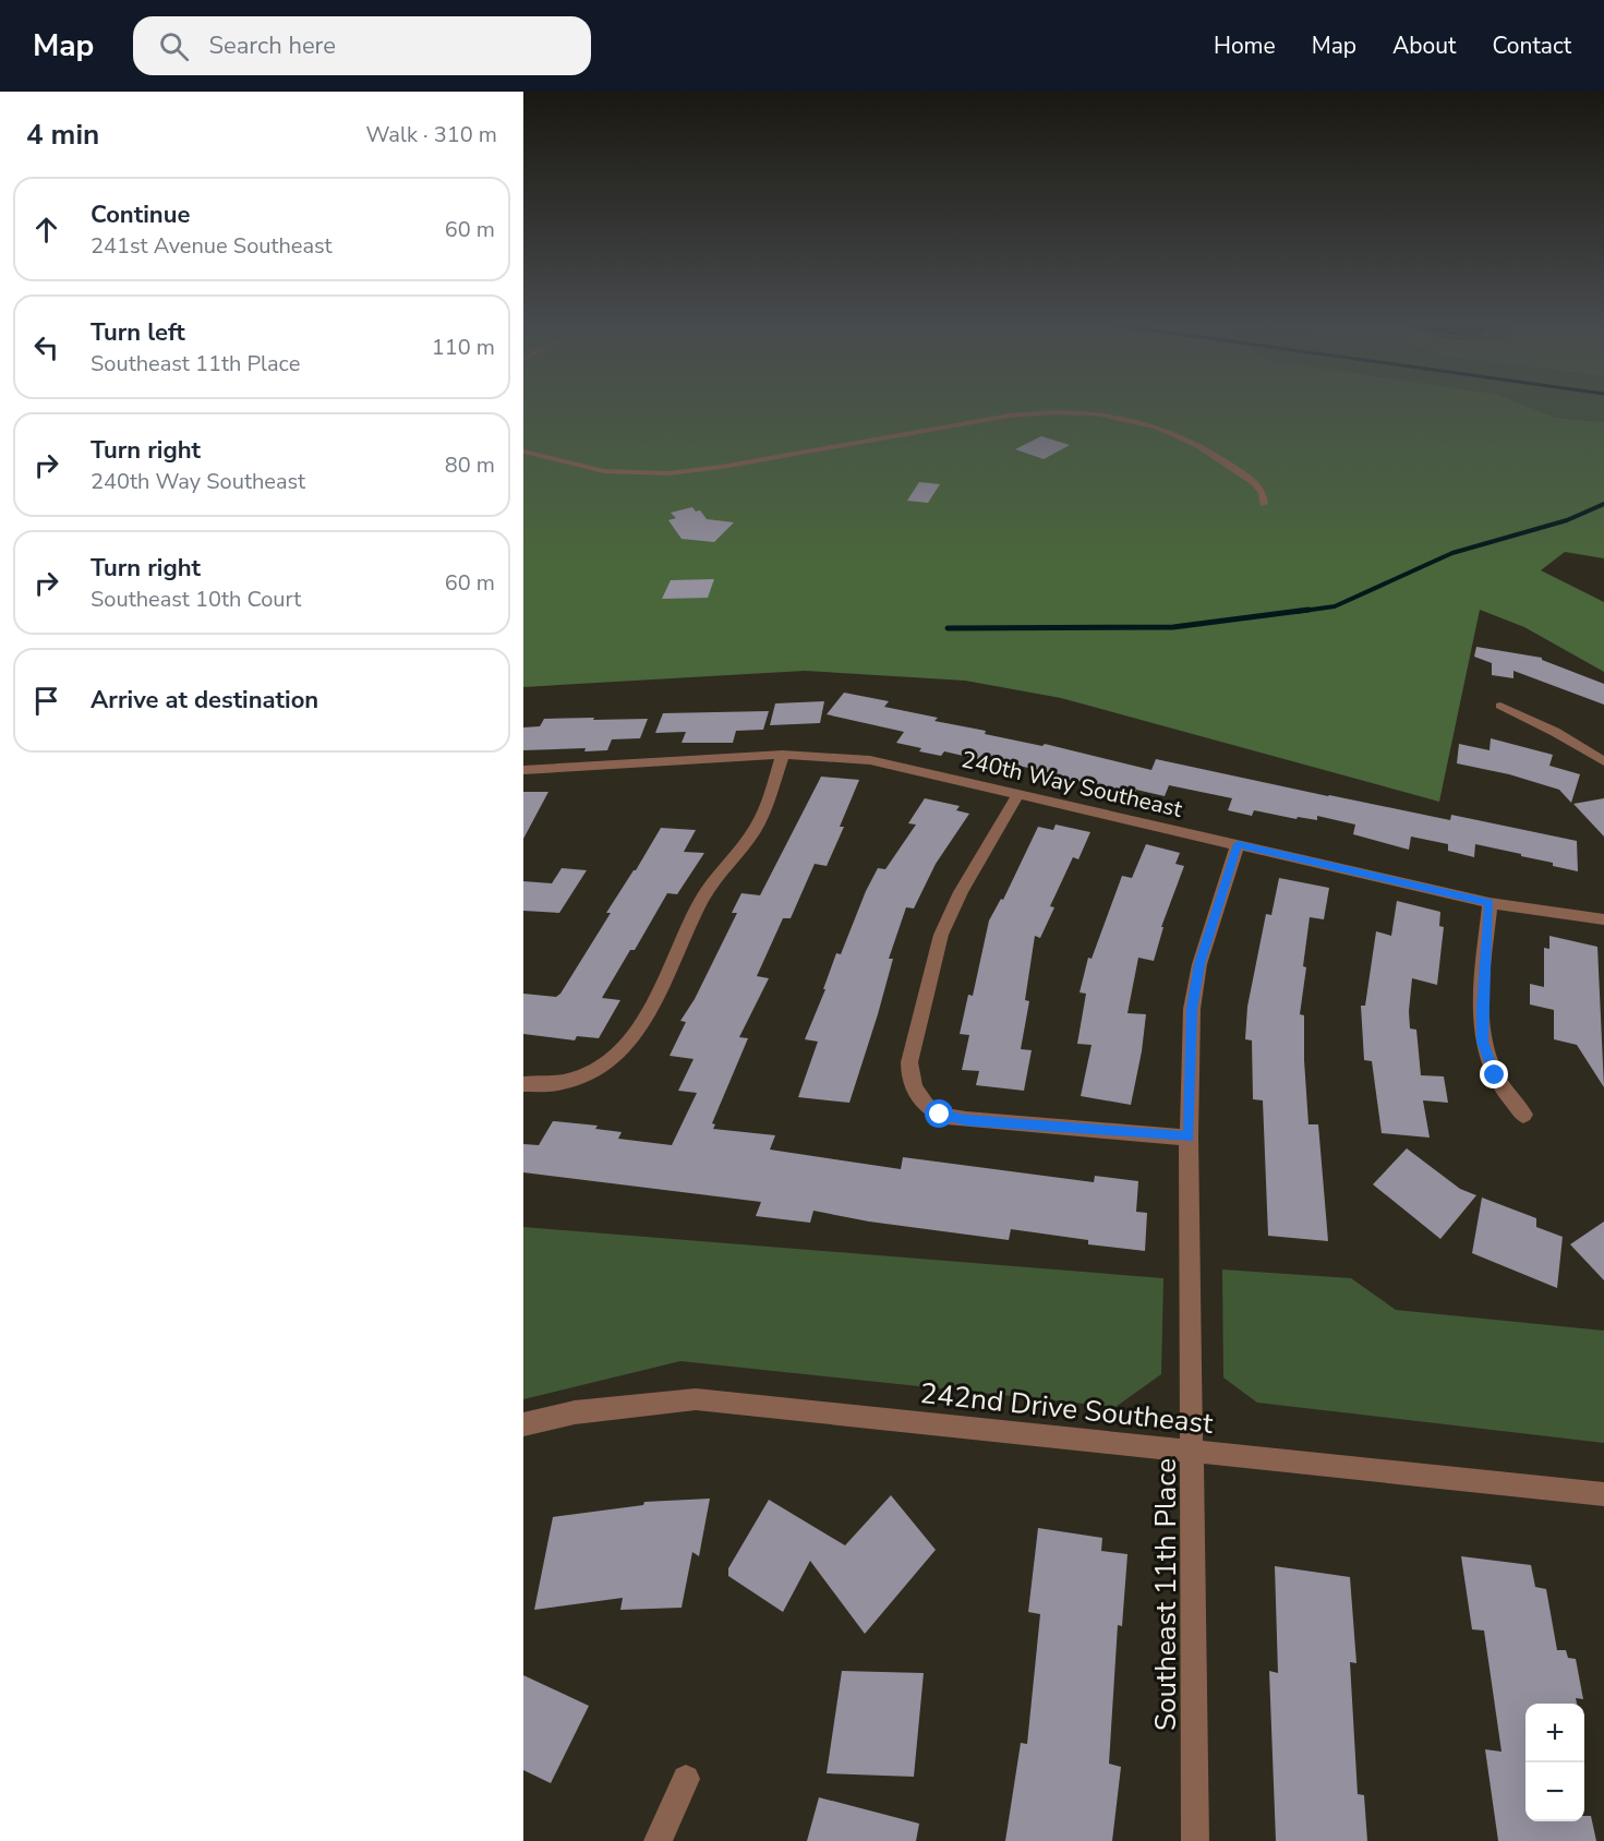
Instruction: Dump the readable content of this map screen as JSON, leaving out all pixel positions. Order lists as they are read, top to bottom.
{
  "streets": {
    "street": ["240th Way Southeast", "242nd Drive Southeast", "Southeast 11th Place"]
  },
  "crossings": [
    ["240th Way Southeast", "Southeast 11th Place"],
    ["242nd Drive Southeast", "Southeast 11th Place"]
  ],
  "page": {
    "header": "Map",
    "search": "Search here",
    "nav": [
      "Home",
      "Map",
      "About",
      "Contact"
    ],
    "heading": ["4 min", "Walk · 310 m"],
    "list": [
      ["Continue", "241st Avenue Southeast", "60 m"],
      ["Turn left", "Southeast 11th Place", "110 m"],
      ["Turn right", "240th Way Southeast", "80 m"],
      ["Turn right", "Southeast 10th Court", "60 m"],
      "Arrive at destination"
    ],
    "map_buttons": ["+", "−"]
  }
}
